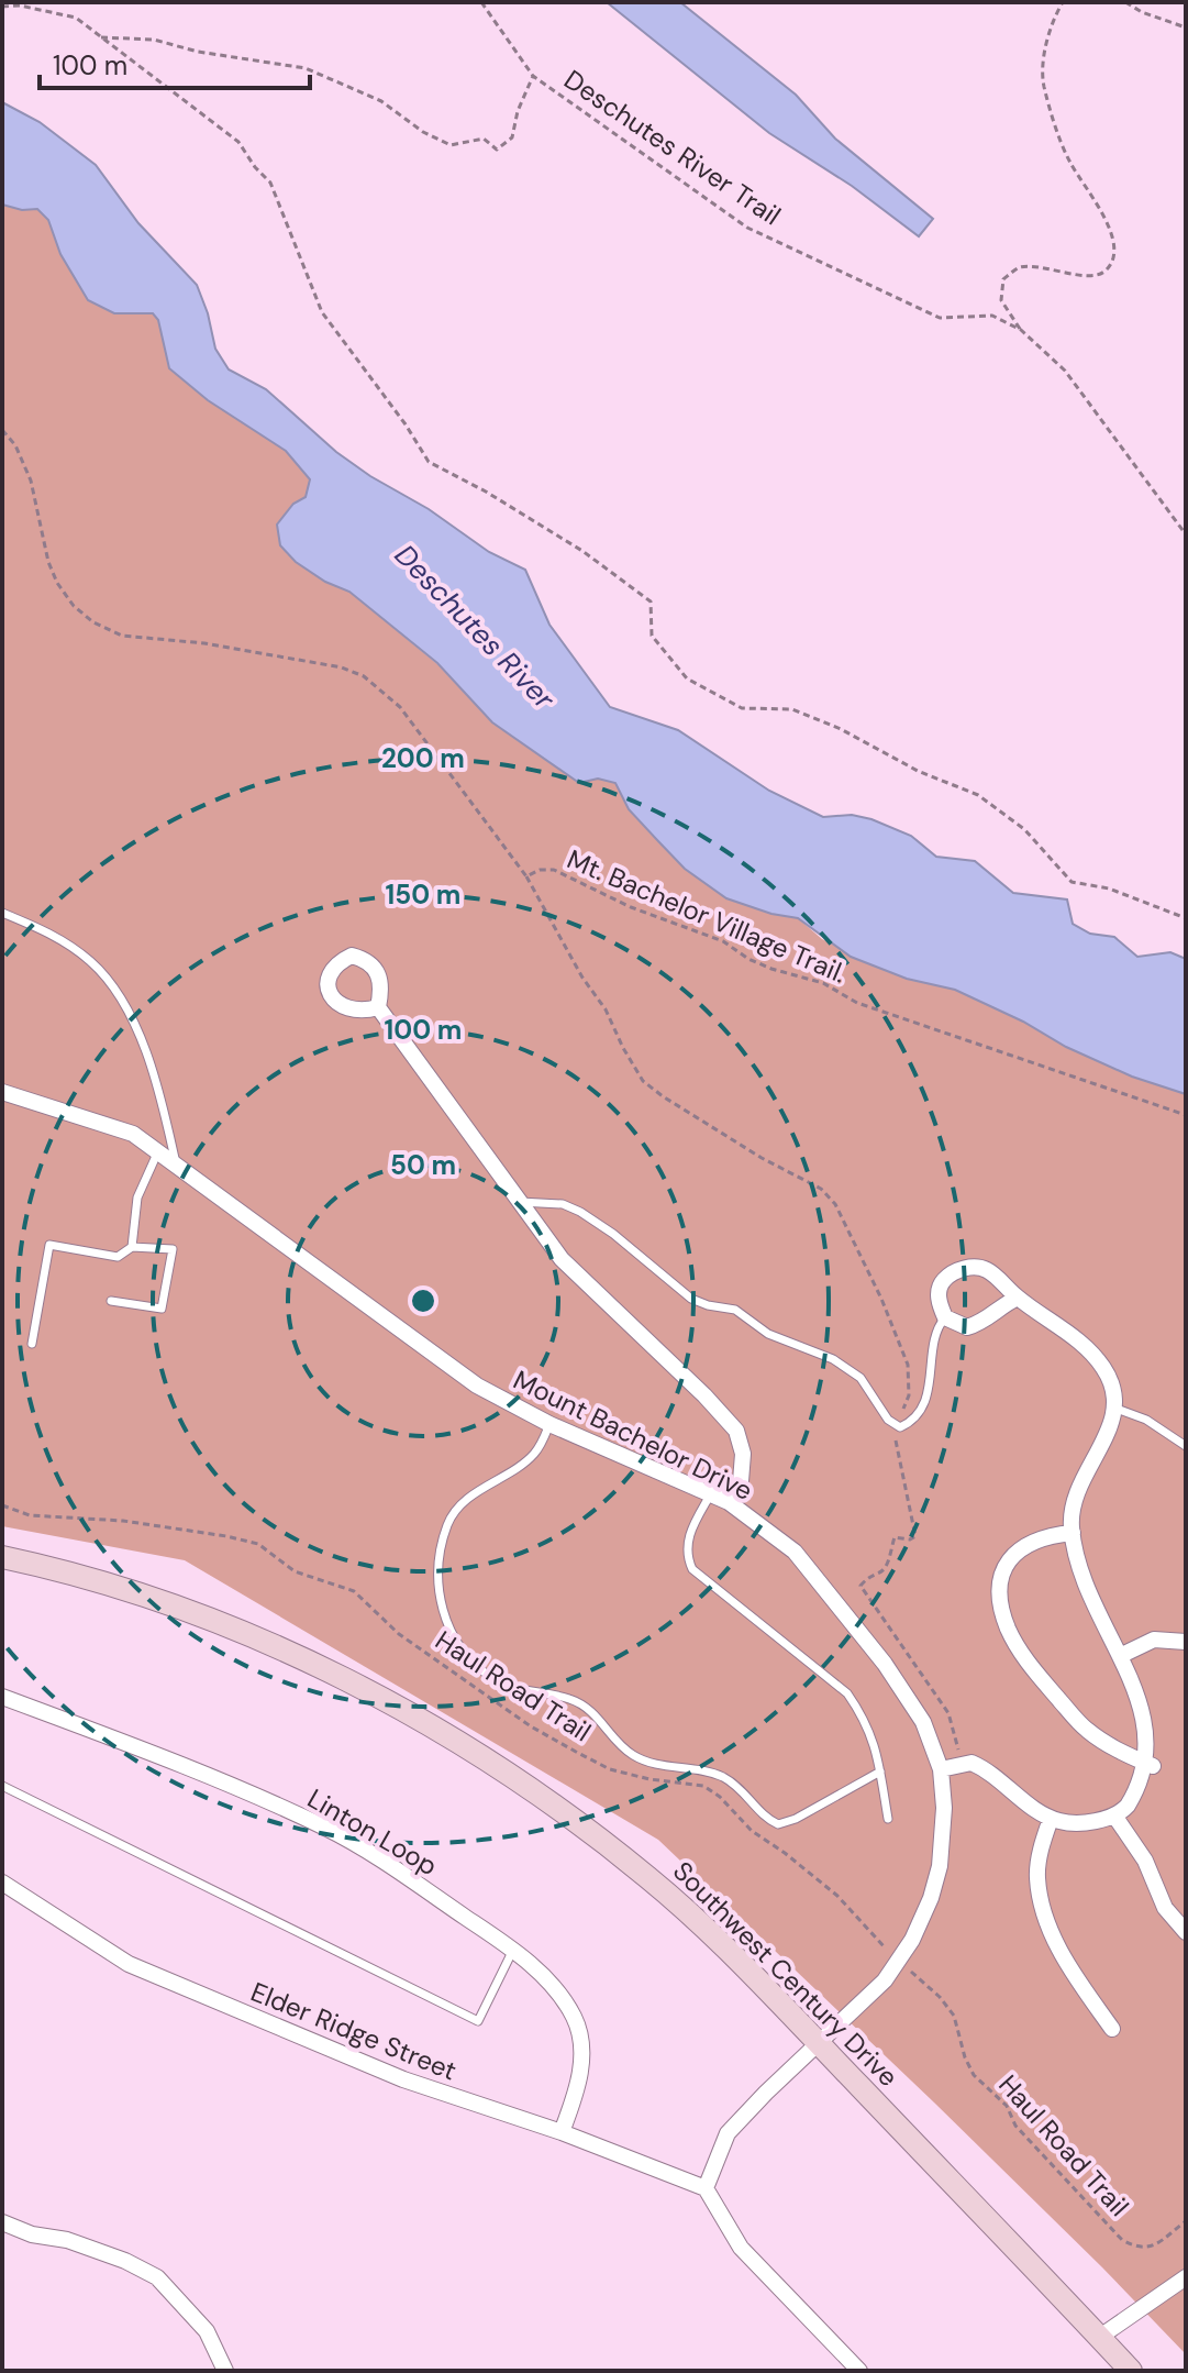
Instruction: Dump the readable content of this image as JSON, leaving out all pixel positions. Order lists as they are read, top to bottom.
{
  "streets": {
    "main road": ["Southwest Century Drive"],
    "street": ["Mount Bachelor Drive", "Linton Loop", "Elder Ridge Street"],
    "path": ["Deschutes River Trail", "Mt. Bachelor Village Trail.", "Haul Road Trail"]
  },
  "crossings": [
    ["Mount Bachelor Drive", "Haul Road Trail"],
    ["Mount Bachelor Drive", "Southwest Century Drive"],
    ["Mount Bachelor Drive", "Elder Ridge Street"],
    ["Linton Loop", "Elder Ridge Street"]
  ],
  "water": ["Deschutes River"],
  "scale_bar": "100 m",
  "rings": [
    "200 m",
    "150 m",
    "100 m",
    "50 m"
  ]
}
